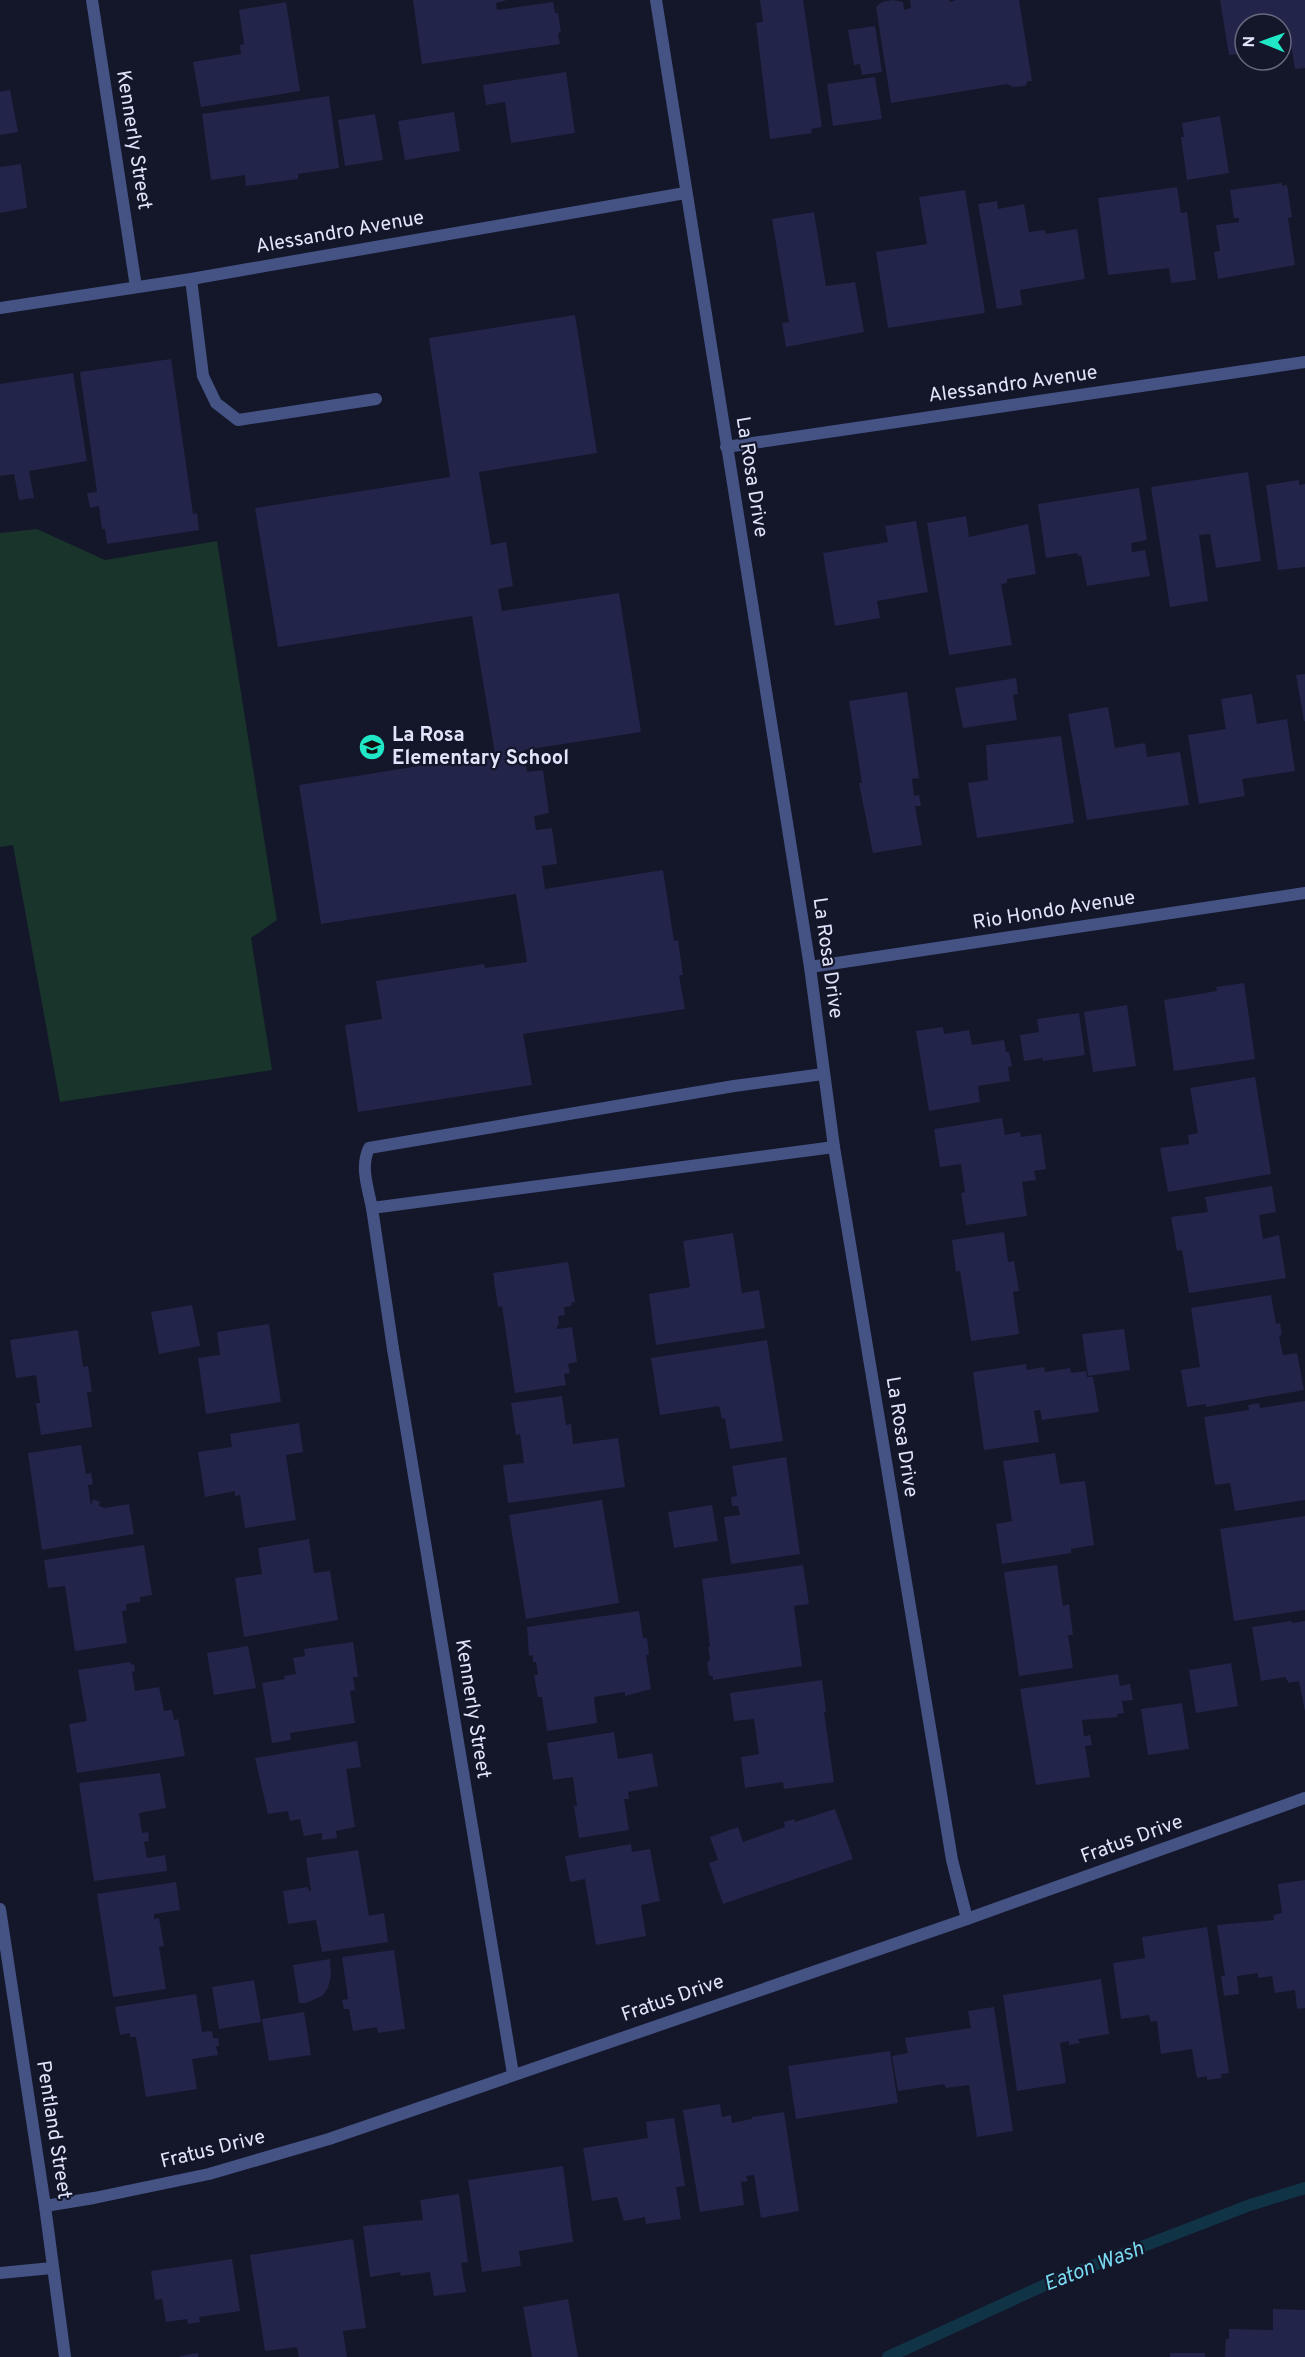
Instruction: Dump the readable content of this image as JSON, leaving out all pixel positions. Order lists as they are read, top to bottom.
{
  "streets": {
    "street": [
      "Kennerly Street",
      "Alessandro Avenue",
      "La Rosa Drive",
      "Rio Hondo Avenue",
      "Fratus Drive",
      "Pentland Street"
    ]
  },
  "crossings": [
    ["Kennerly Street", "Alessandro Avenue"],
    ["Kennerly Street", "La Rosa Drive"],
    ["Kennerly Street", "Fratus Drive"],
    ["Alessandro Avenue", "La Rosa Drive"],
    ["La Rosa Drive", "Rio Hondo Avenue"],
    ["La Rosa Drive", "Fratus Drive"],
    ["Fratus Drive", "Pentland Street"]
  ],
  "water": ["Eaton Wash"],
  "places": {
    "school or university": ["La Rosa Elementary School"]
  },
  "north": "left"
}
